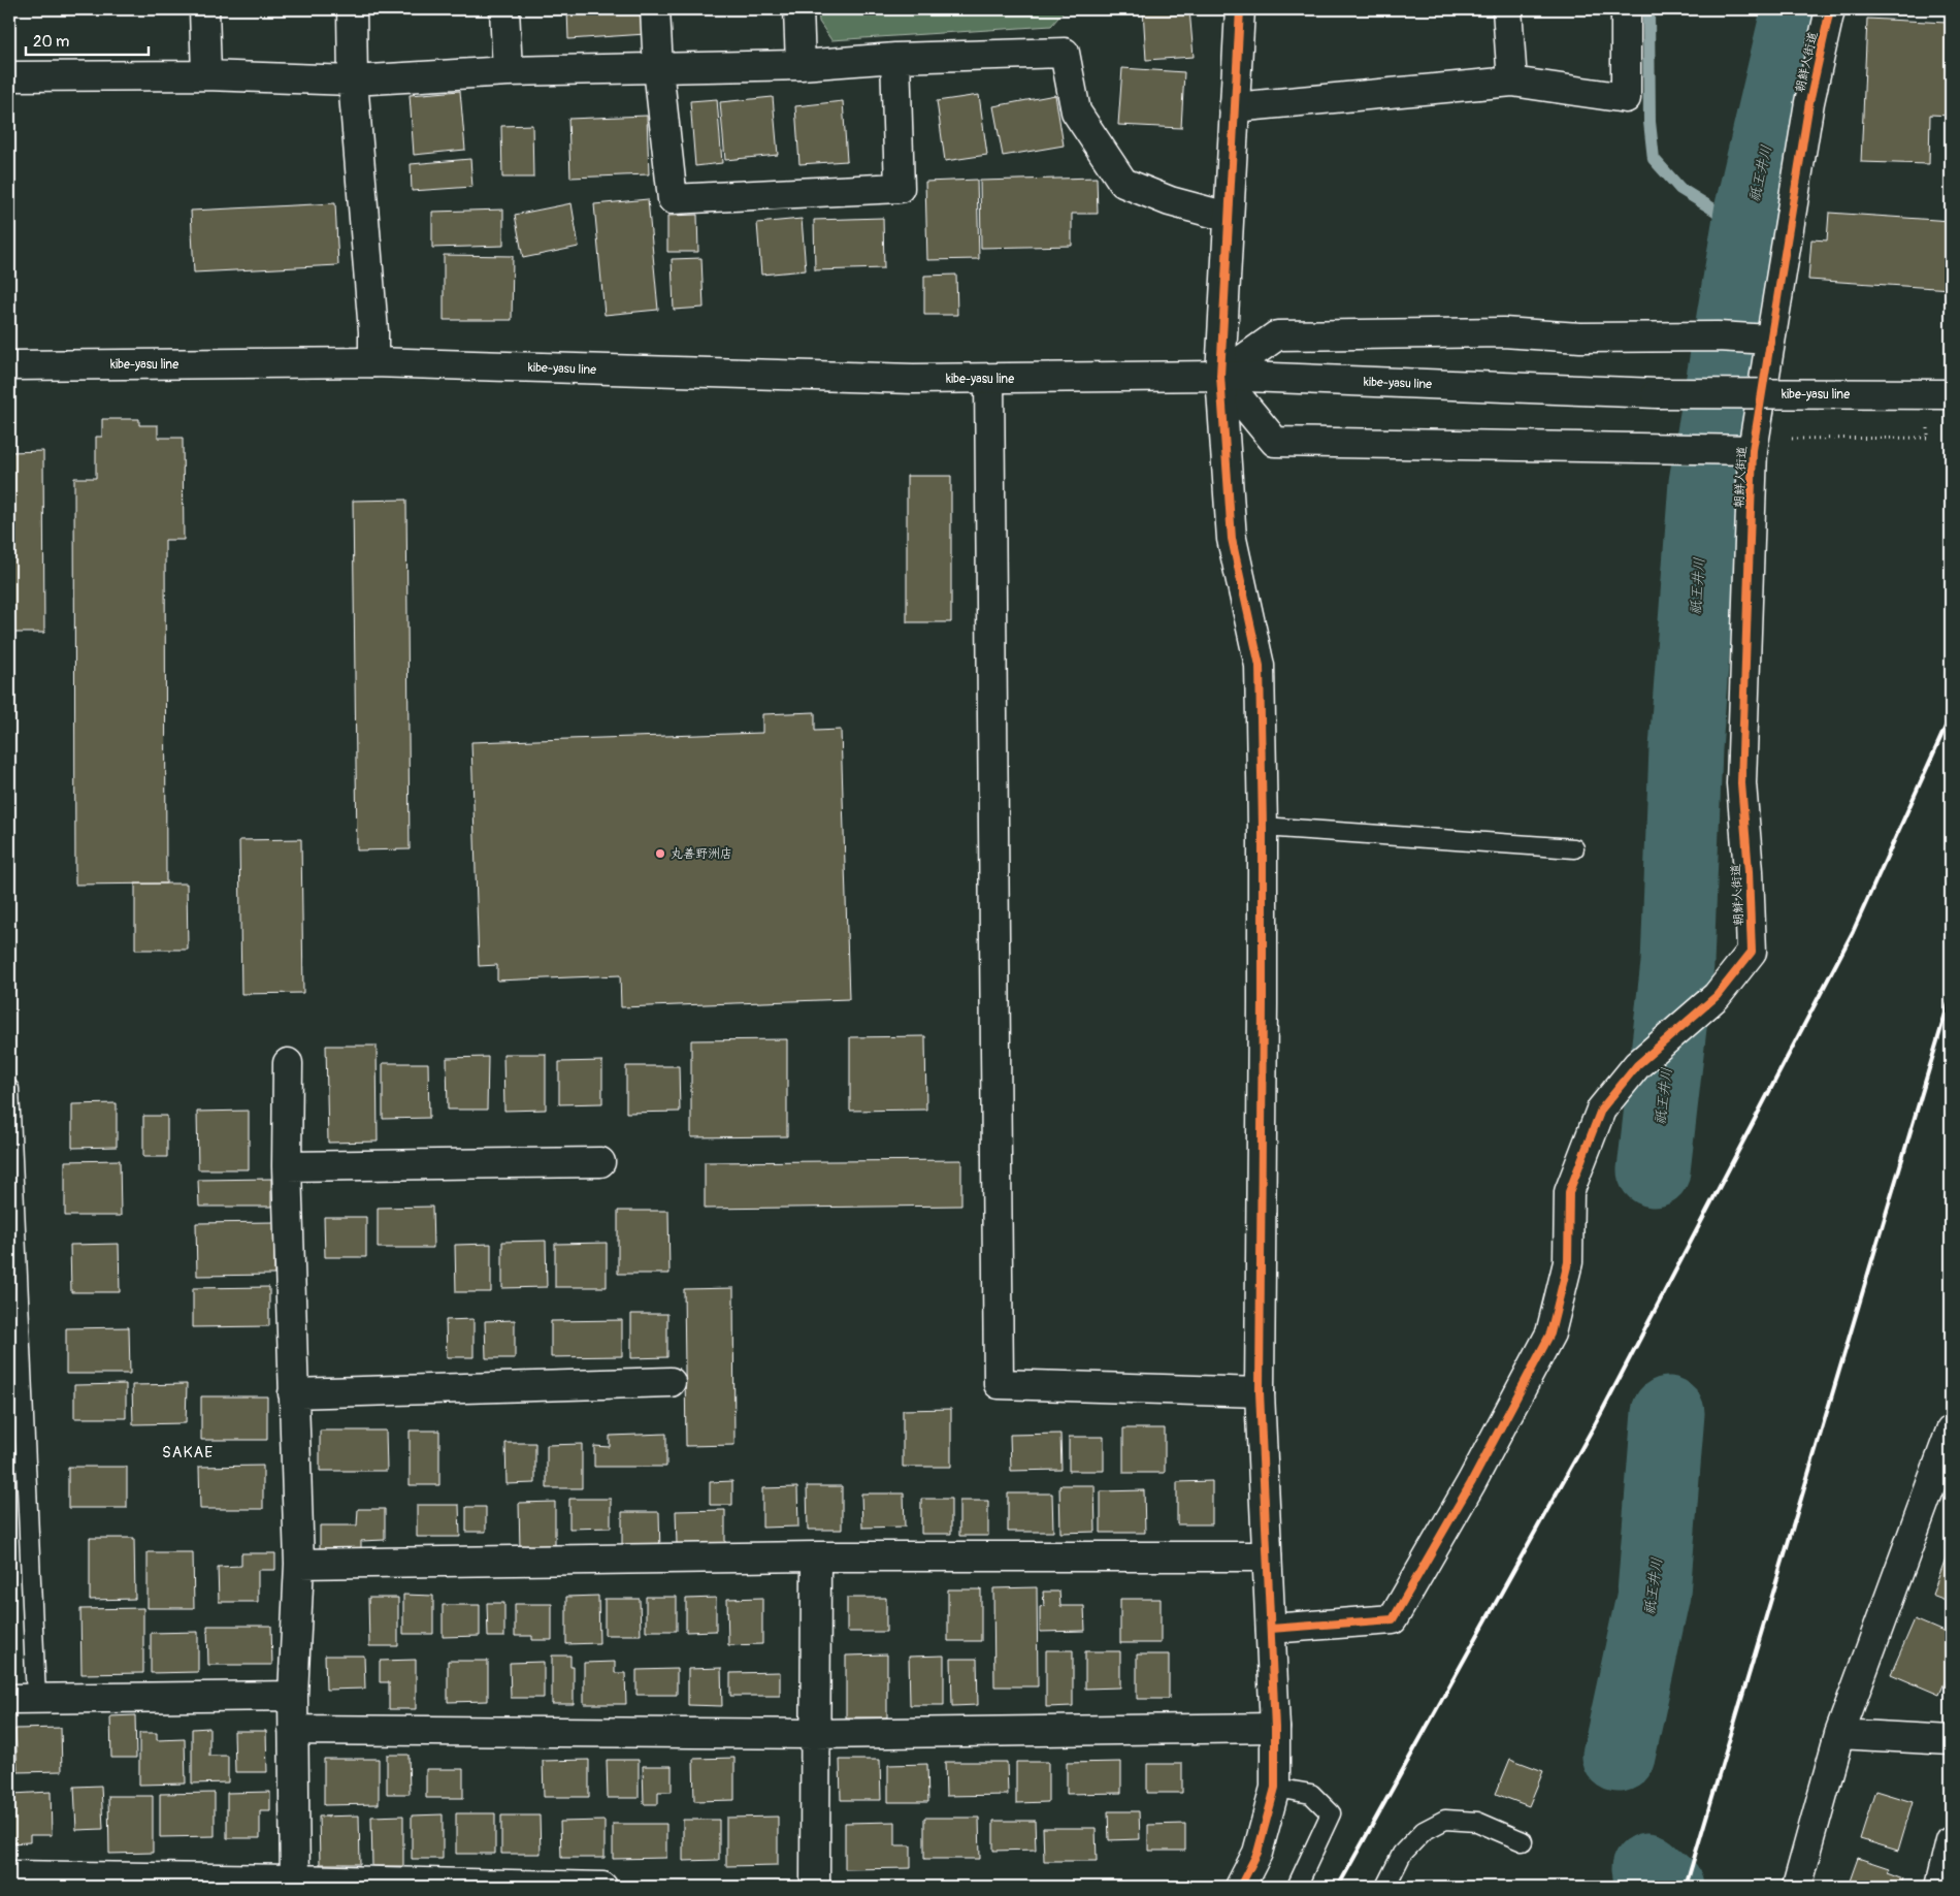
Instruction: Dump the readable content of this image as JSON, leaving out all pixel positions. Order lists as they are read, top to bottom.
{
  "streets": {
    "street": ["朝鮮人街道", "kibe-yasu line"]
  },
  "districts": ["SAKAE"],
  "water": ["祇王井川"],
  "places": ["丸善野洲店"],
  "scale_bar": "20 m"
}
